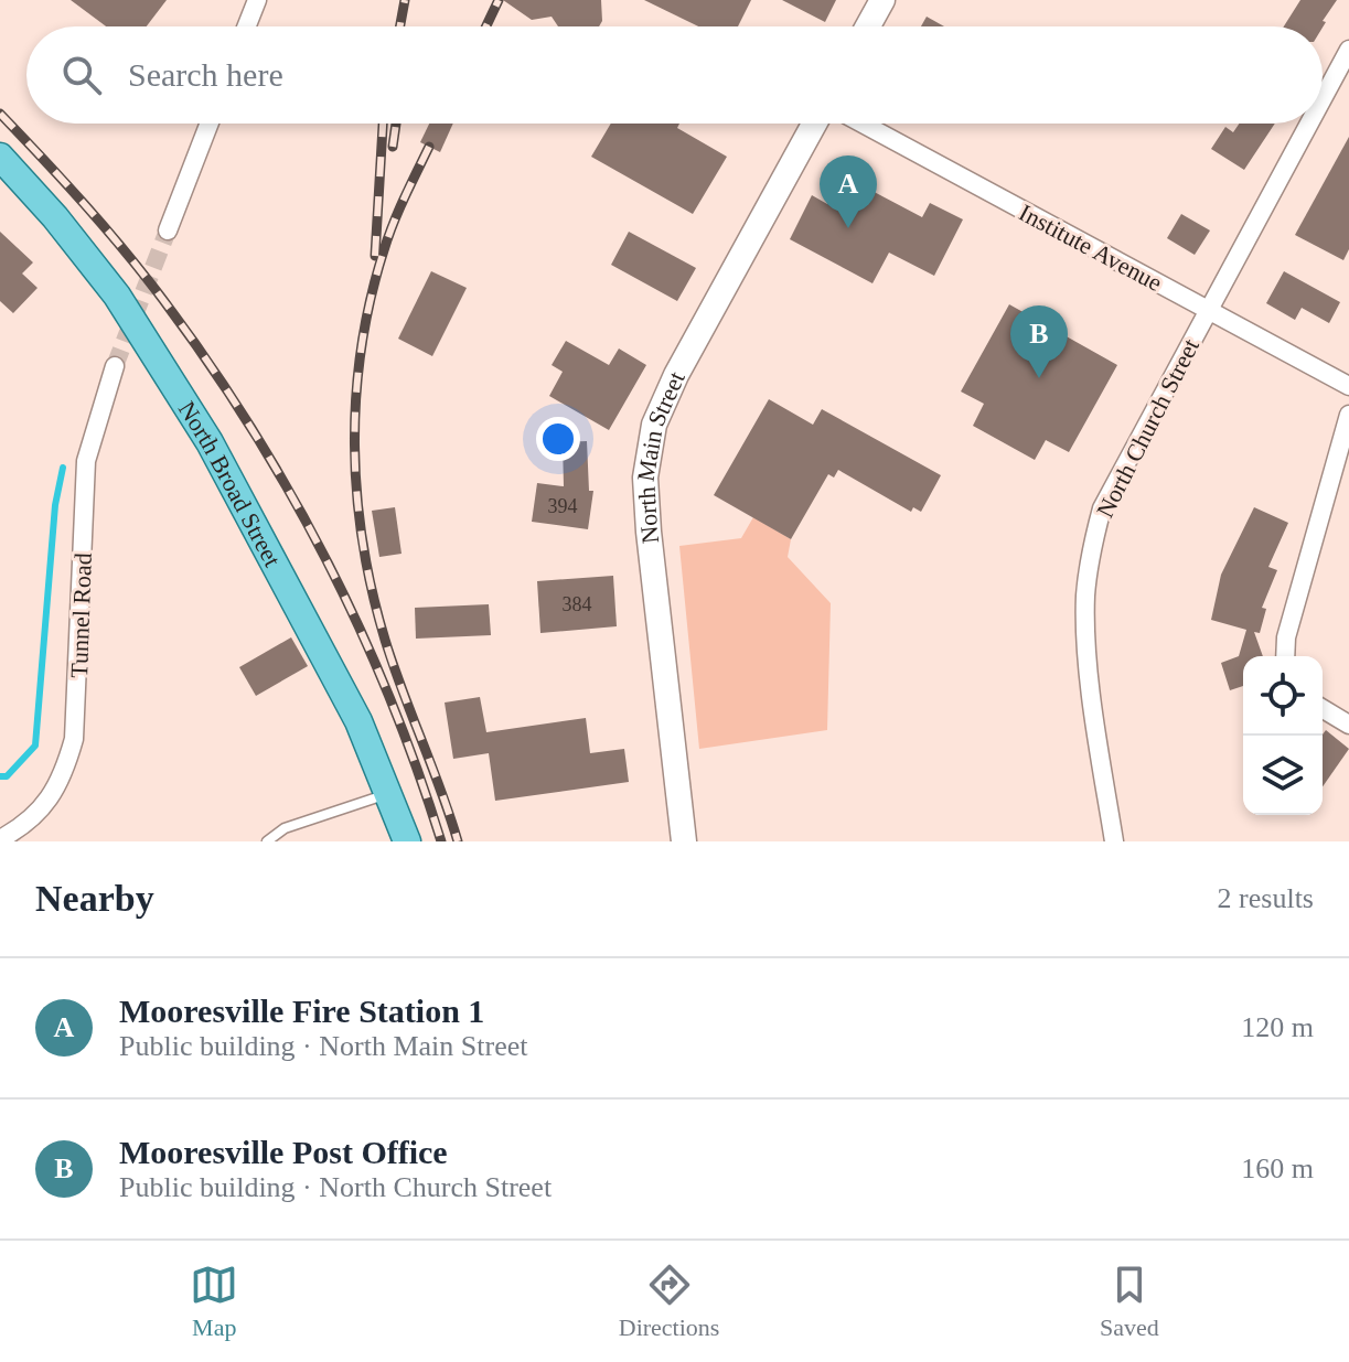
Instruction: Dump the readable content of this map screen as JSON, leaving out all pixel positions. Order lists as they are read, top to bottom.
{
  "streets": {
    "main road": ["North Main Street", "North Broad Street"],
    "street": ["Institute Avenue", "North Church Street", "Tunnel Road"]
  },
  "crossings": [
    ["Institute Avenue", "North Church Street"]
  ],
  "house_numbers": ["394", "384"],
  "page": {
    "search": "Search here",
    "pins": ["A", "B"],
    "heading": ["Nearby", "2 results"],
    "list": [
      {
        "mark": "A",
        "name": "Mooresville Fire Station 1",
        "note": "Public building · North Main Street",
        "value": "120 m"
      },
      {
        "mark": "B",
        "name": "Mooresville Post Office",
        "note": "Public building · North Church Street",
        "value": "160 m"
      }
    ],
    "nav": ["Map", "Directions", "Saved"]
  }
}
